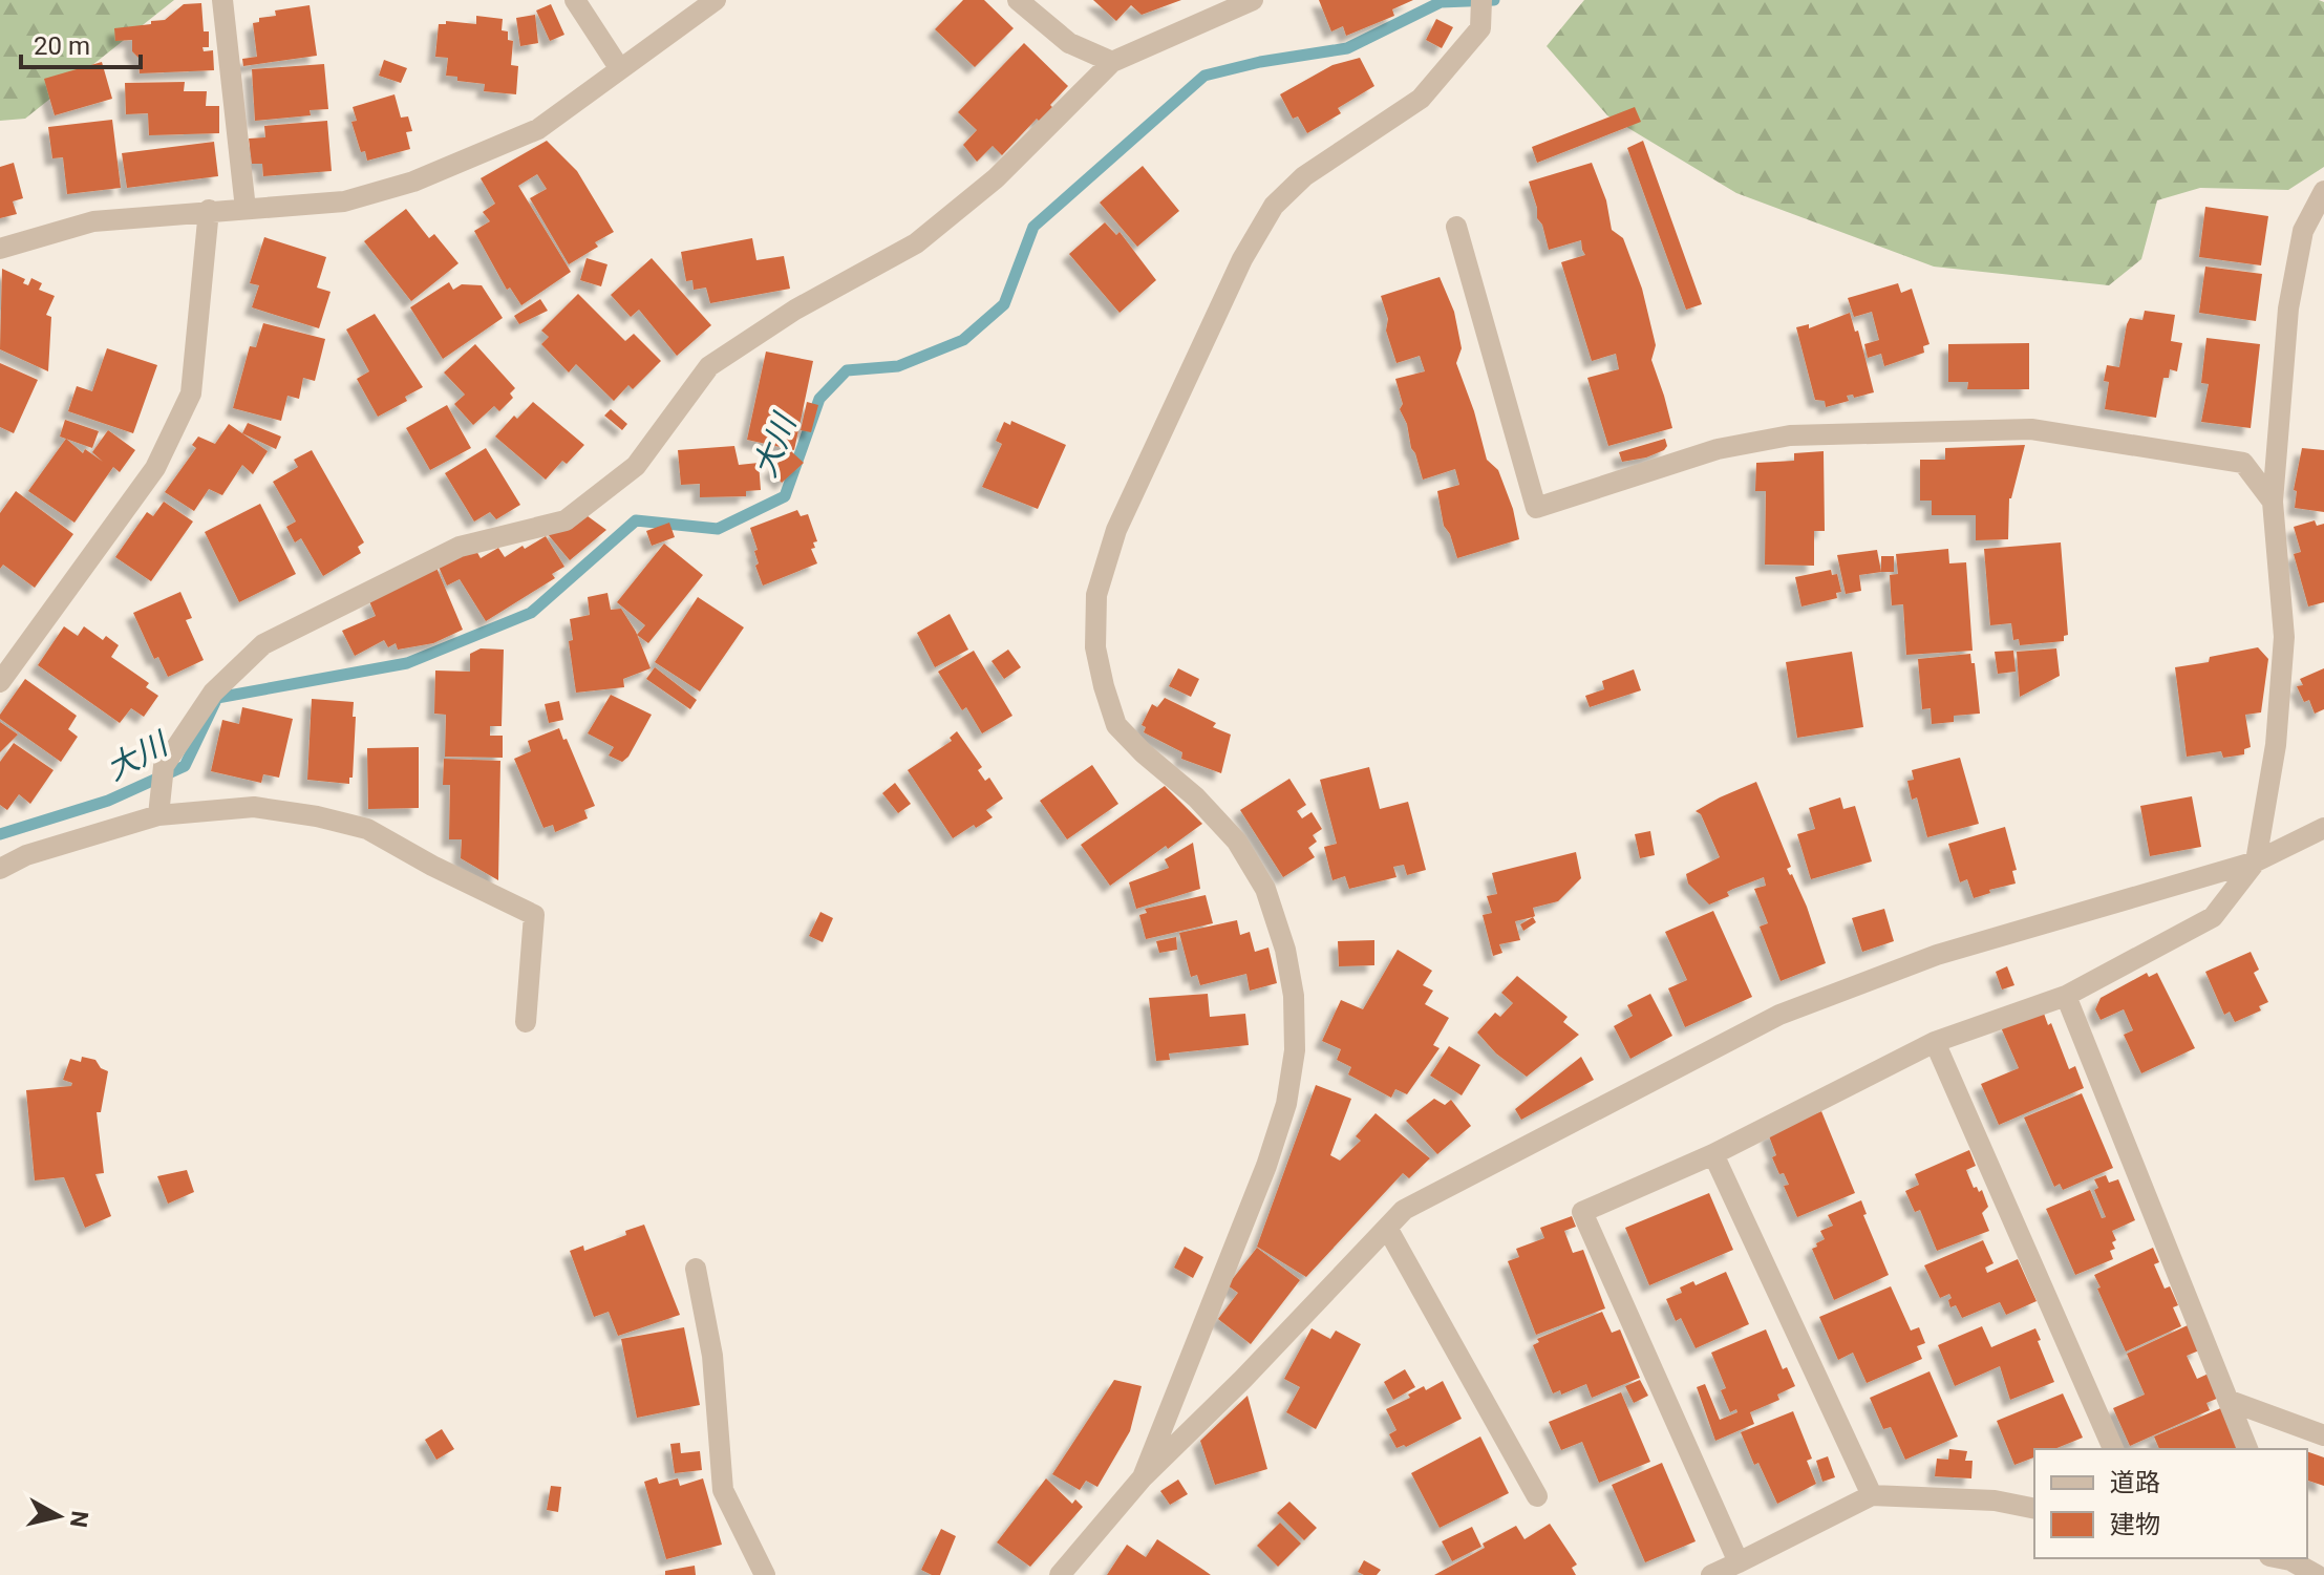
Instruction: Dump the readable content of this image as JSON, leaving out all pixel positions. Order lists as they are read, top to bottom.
{
  "water": ["大川"],
  "legend": ["道路", "建物"],
  "scale_bar": "20 m",
  "north": "right"
}
